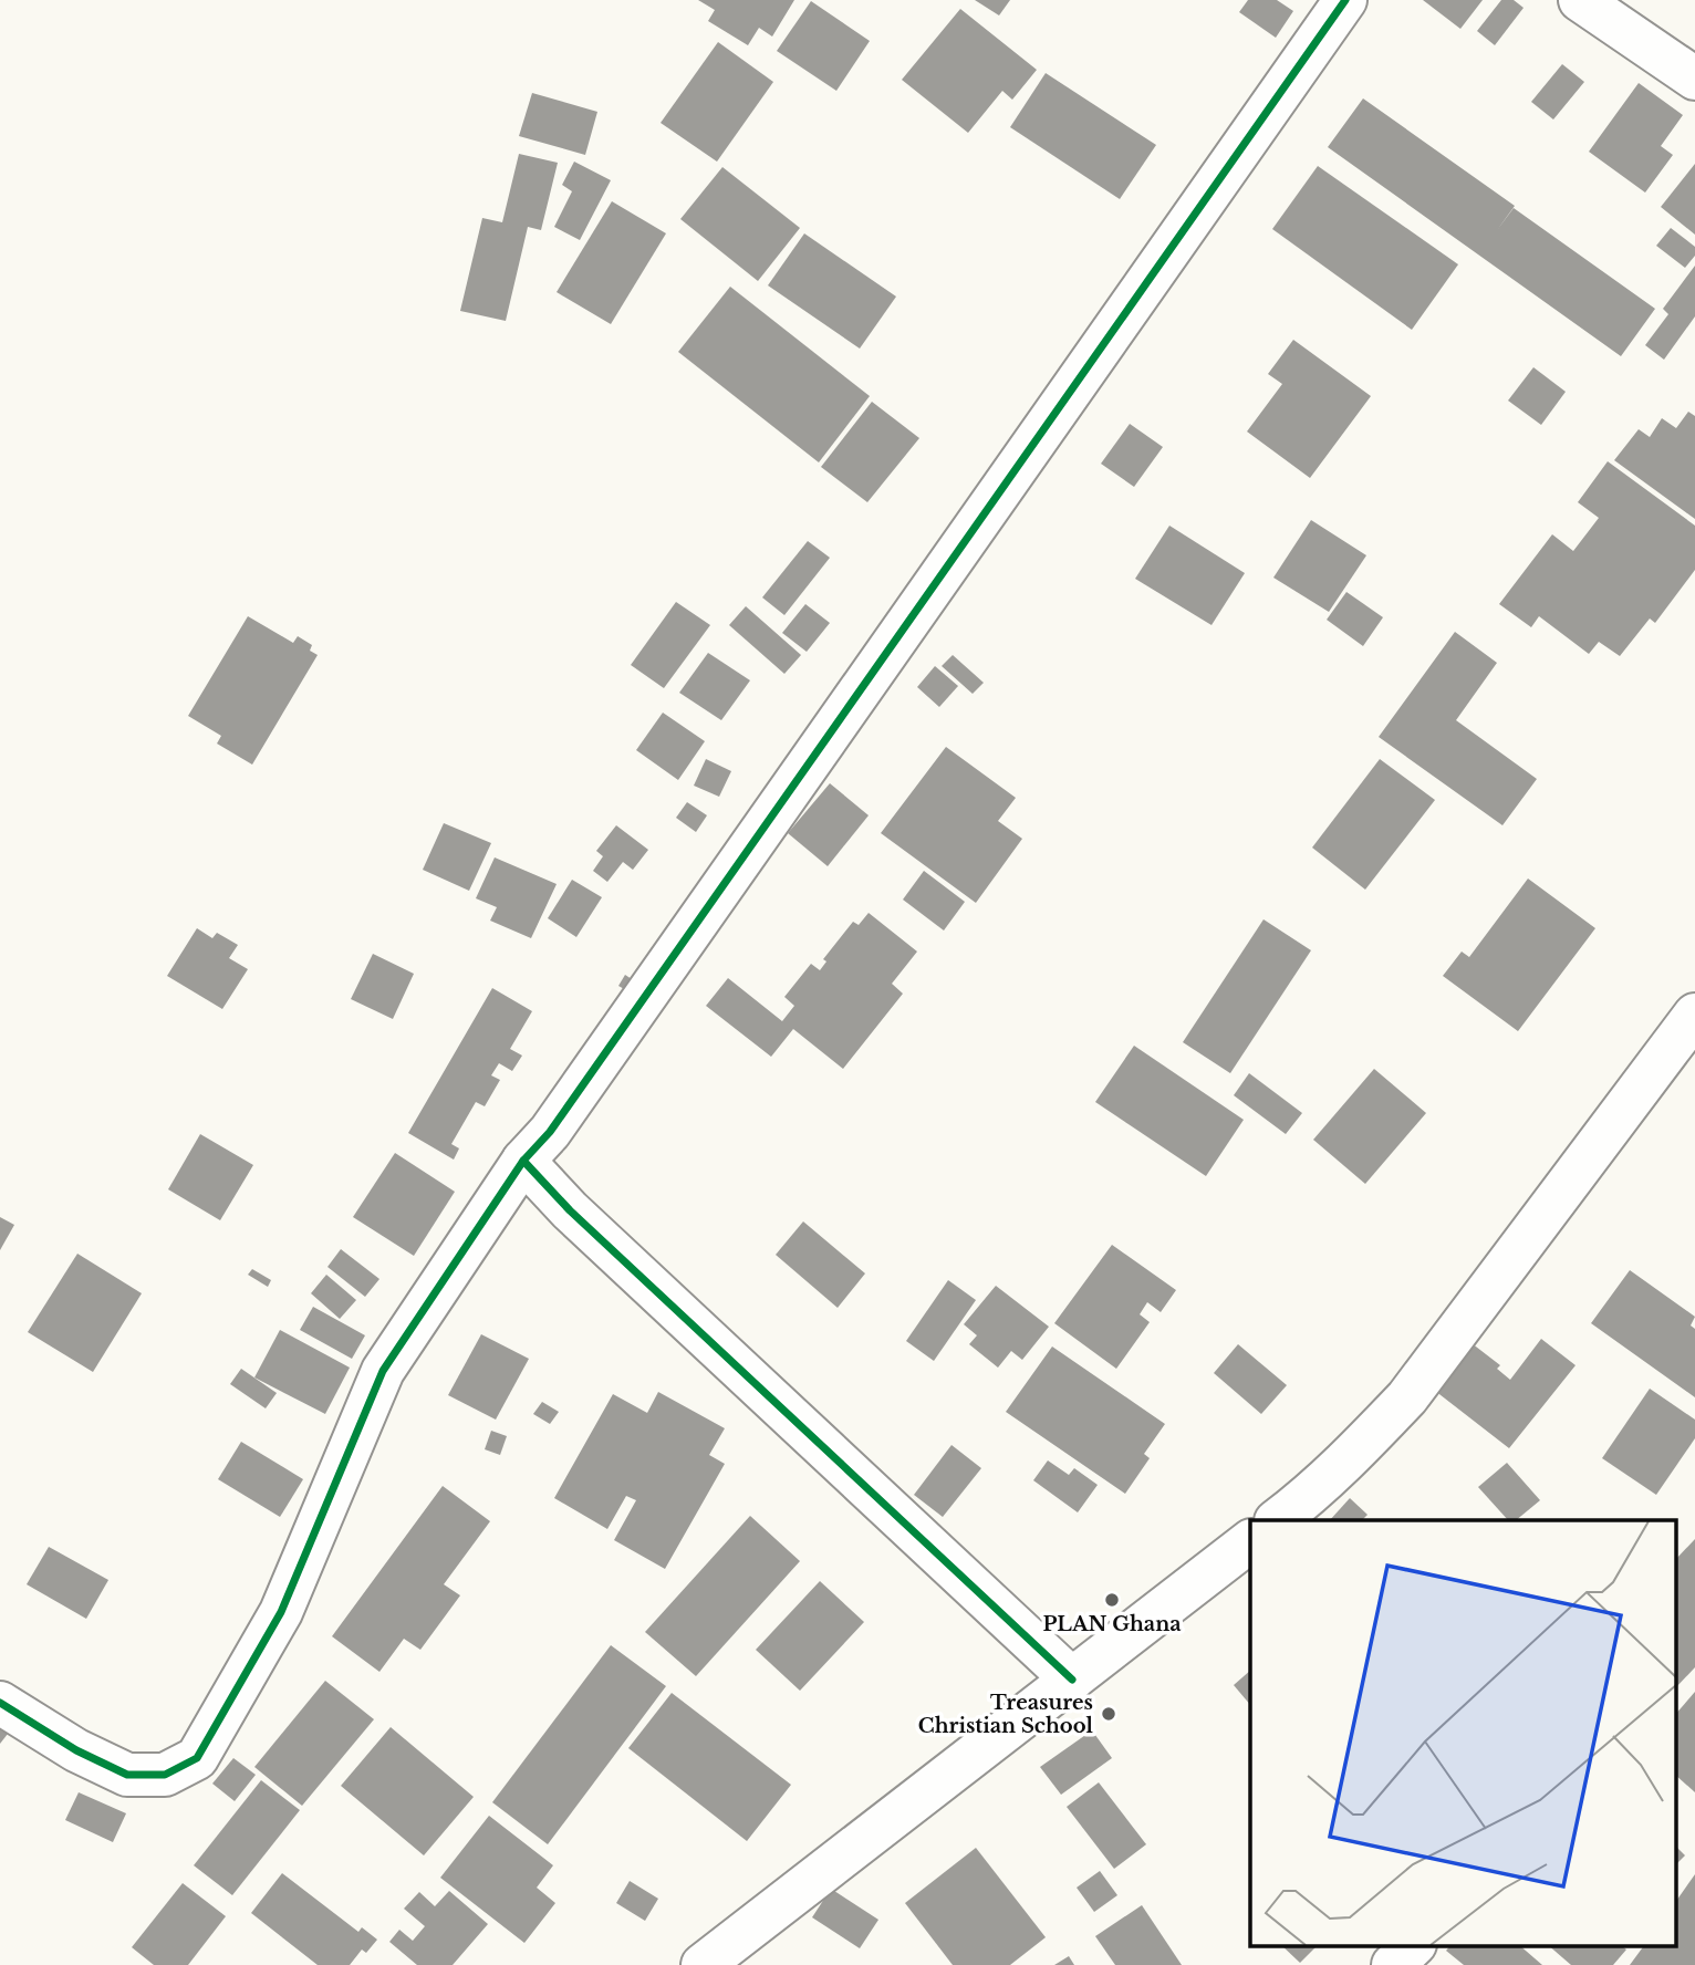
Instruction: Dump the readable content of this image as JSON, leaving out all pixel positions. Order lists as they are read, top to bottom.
{
  "places": ["PLAN Ghana", "Treasures Christian School"]
}
